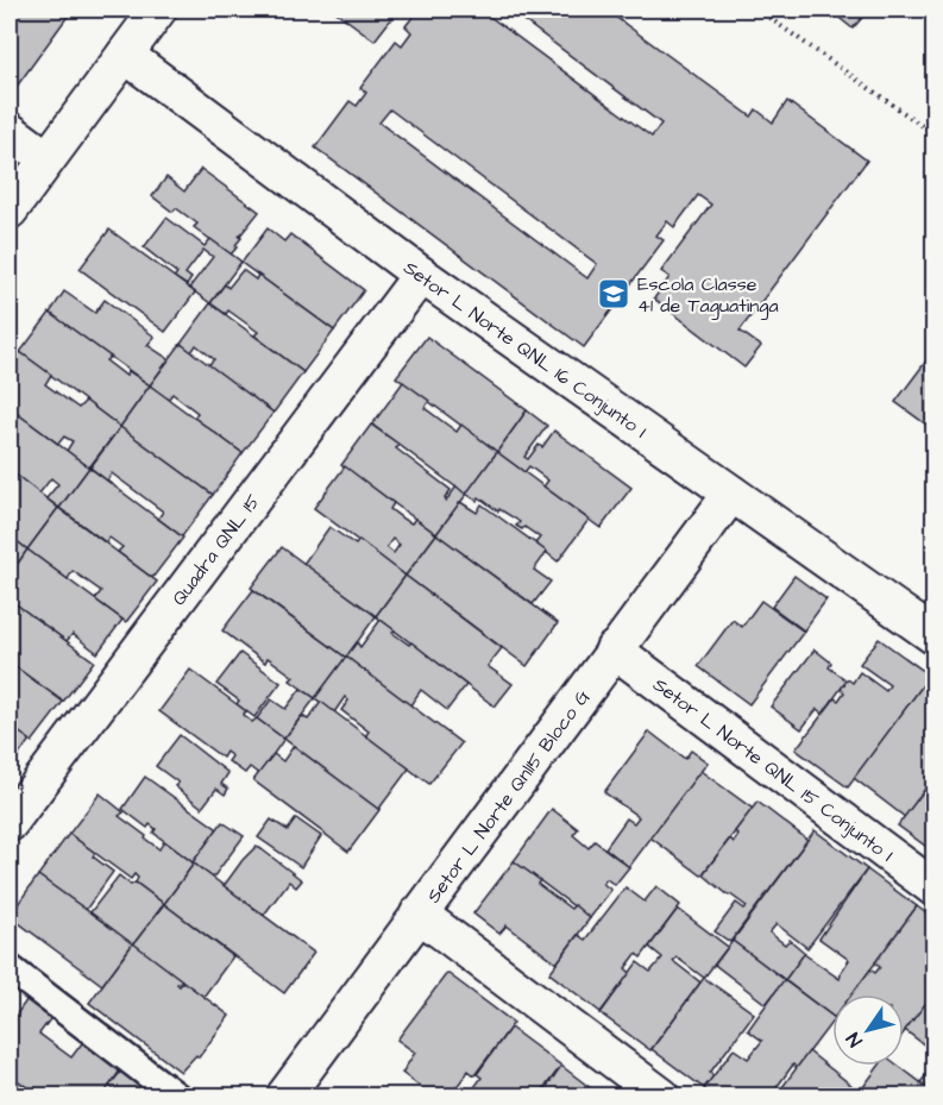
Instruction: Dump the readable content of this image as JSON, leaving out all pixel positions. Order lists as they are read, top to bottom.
{
  "streets": {
    "street": [
      "Setor L Norte QNL 16 Conjunto I",
      "Quadra QNL 15",
      "Setor L Norte QNL 15 Conjunto I",
      "Setor L Norte Qnl15 Bloco G"
    ]
  },
  "crossings": [
    ["Setor L Norte QNL 16 Conjunto I", "Quadra QNL 15"],
    ["Setor L Norte QNL 16 Conjunto I", "Setor L Norte Qnl15 Bloco G"],
    ["Setor L Norte QNL 15 Conjunto I", "Setor L Norte Qnl15 Bloco G"]
  ],
  "places": {
    "school or university": ["Escola Classe 41 de Taguatinga"]
  },
  "north": "bottom left"
}
